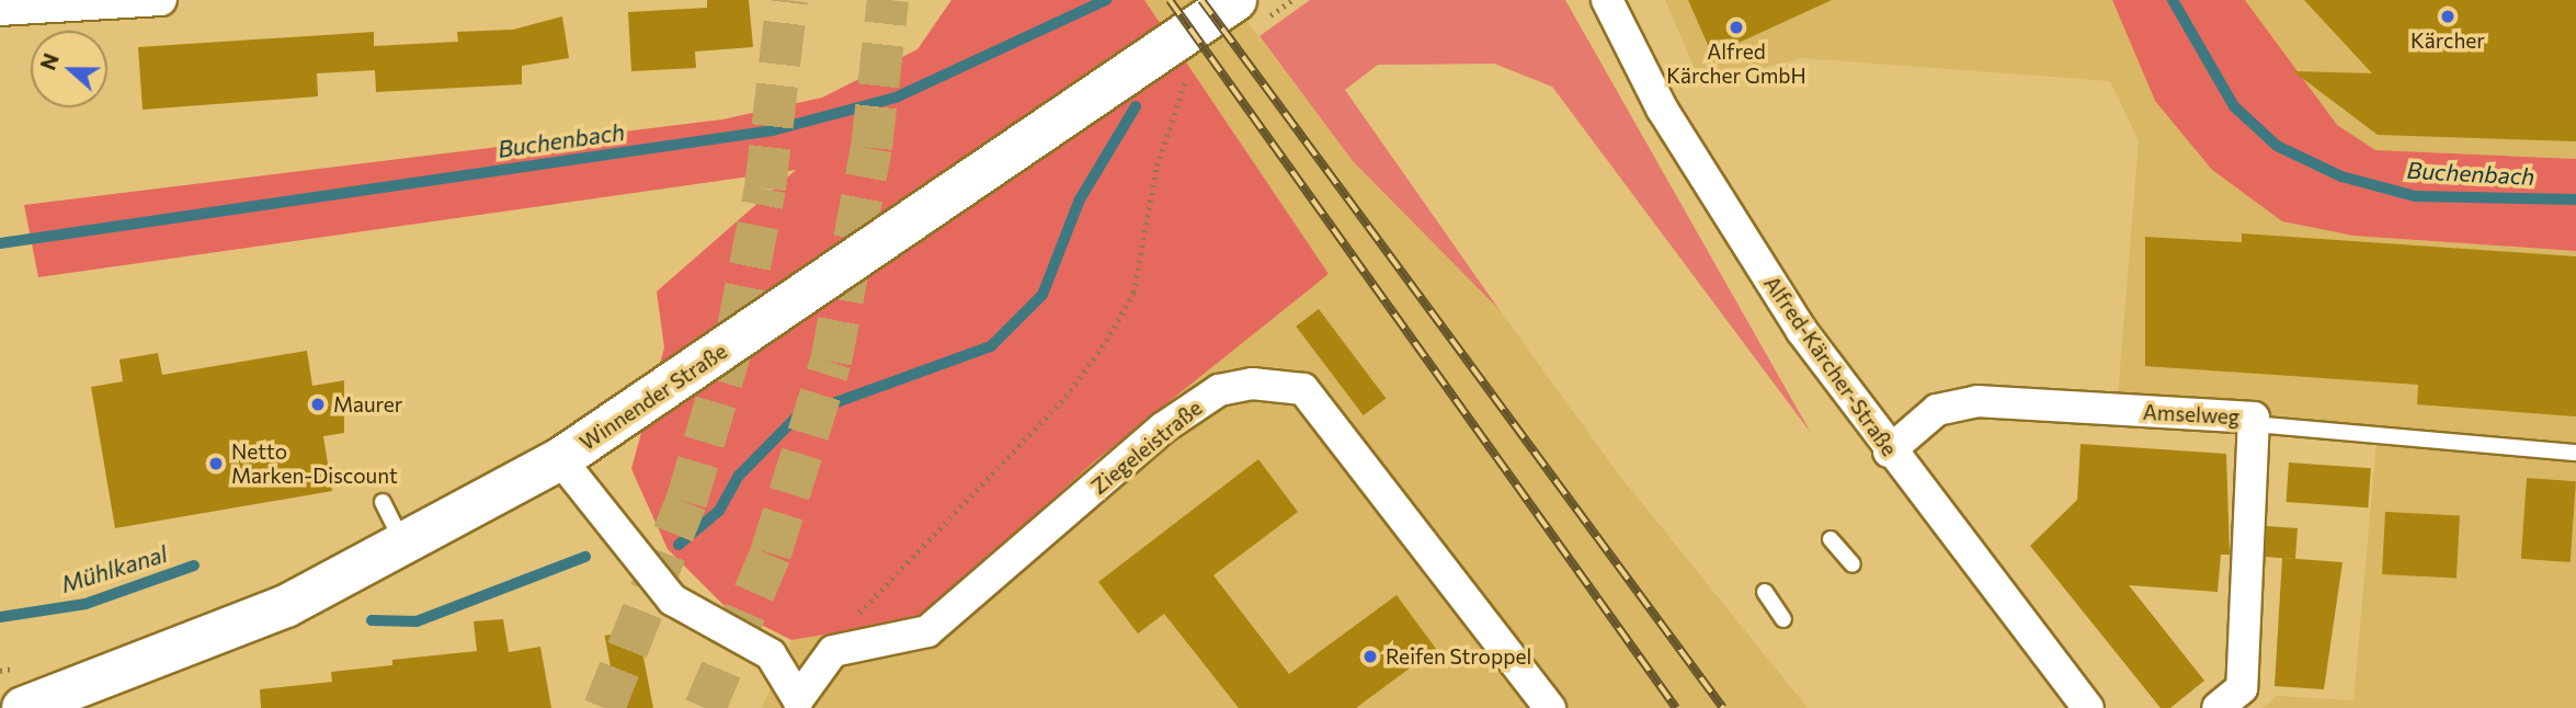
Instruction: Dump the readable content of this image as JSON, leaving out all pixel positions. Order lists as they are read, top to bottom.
{
  "streets": {
    "street": [
      "Alfred-Kärcher-Straße",
      "Winnender Straße",
      "Amselweg",
      "Ziegeleistraße"
    ]
  },
  "crossings": [
    ["Alfred-Kärcher-Straße", "Amselweg"]
  ],
  "water": ["Buchenbach", "Mühlkanal"],
  "places": [
    "Kärcher",
    "Alfred Kärcher GmbH",
    "Maurer",
    "Netto Marken-Discount",
    "Reifen Stroppel"
  ],
  "north": "left"
}
